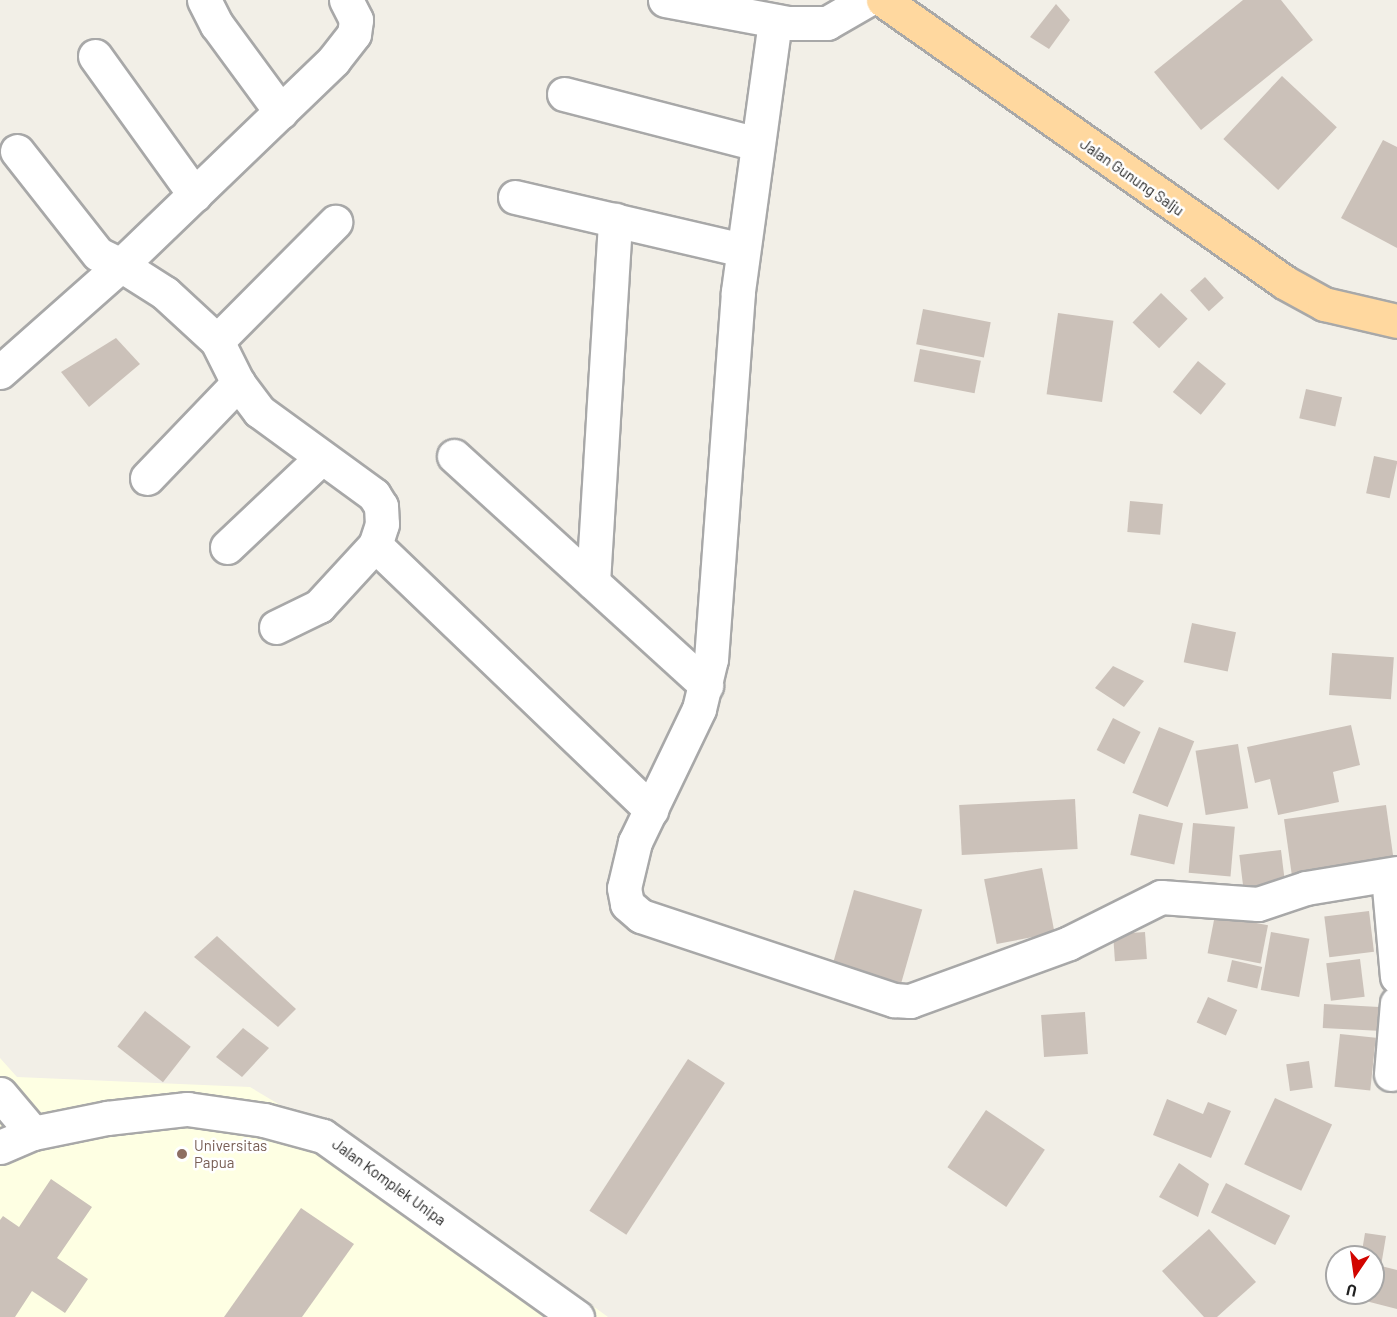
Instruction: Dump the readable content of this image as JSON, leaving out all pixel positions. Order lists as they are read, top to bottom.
{
  "streets": {
    "main road": ["Jalan Gunung Salju"],
    "street": ["Jalan Komplek Unipa"]
  },
  "places": ["Universitas Papua"],
  "north": "bottom"
}
